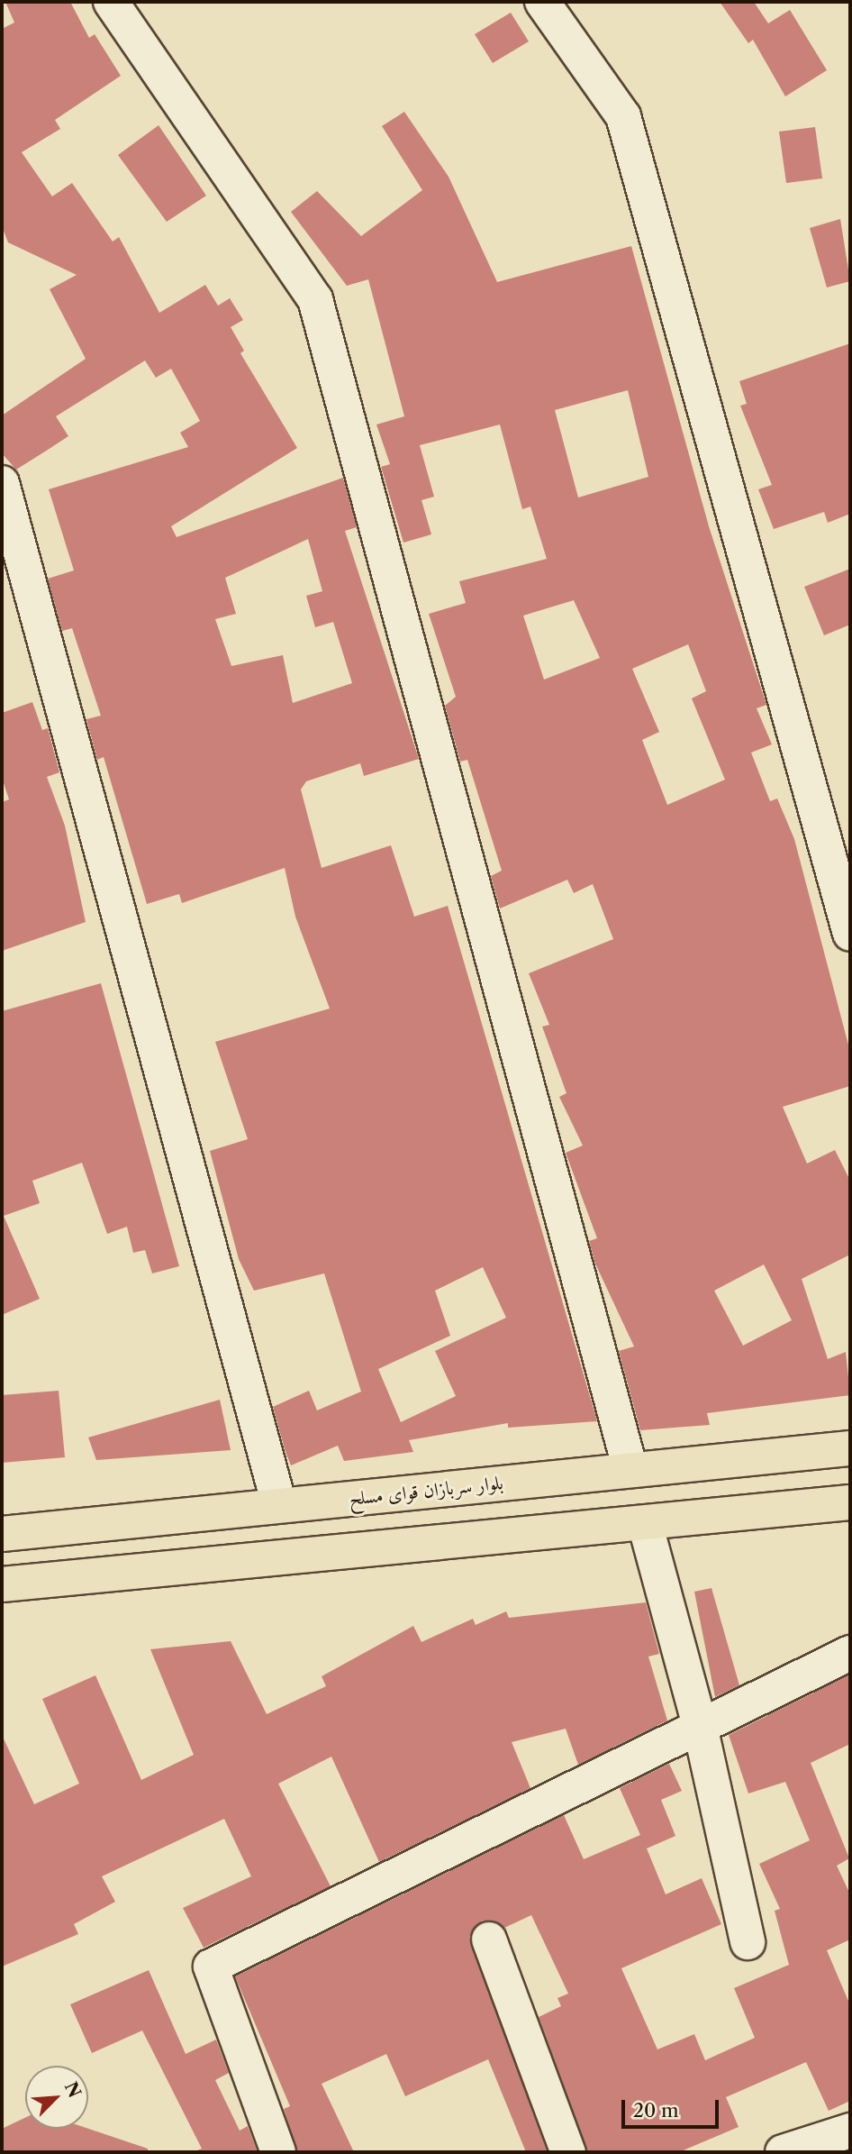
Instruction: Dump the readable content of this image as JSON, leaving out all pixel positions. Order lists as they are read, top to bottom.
{
  "streets": {
    "main road": ["بلوار سربازان قوای مسلح"]
  },
  "scale_bar": "20 m",
  "north": "top right"
}
